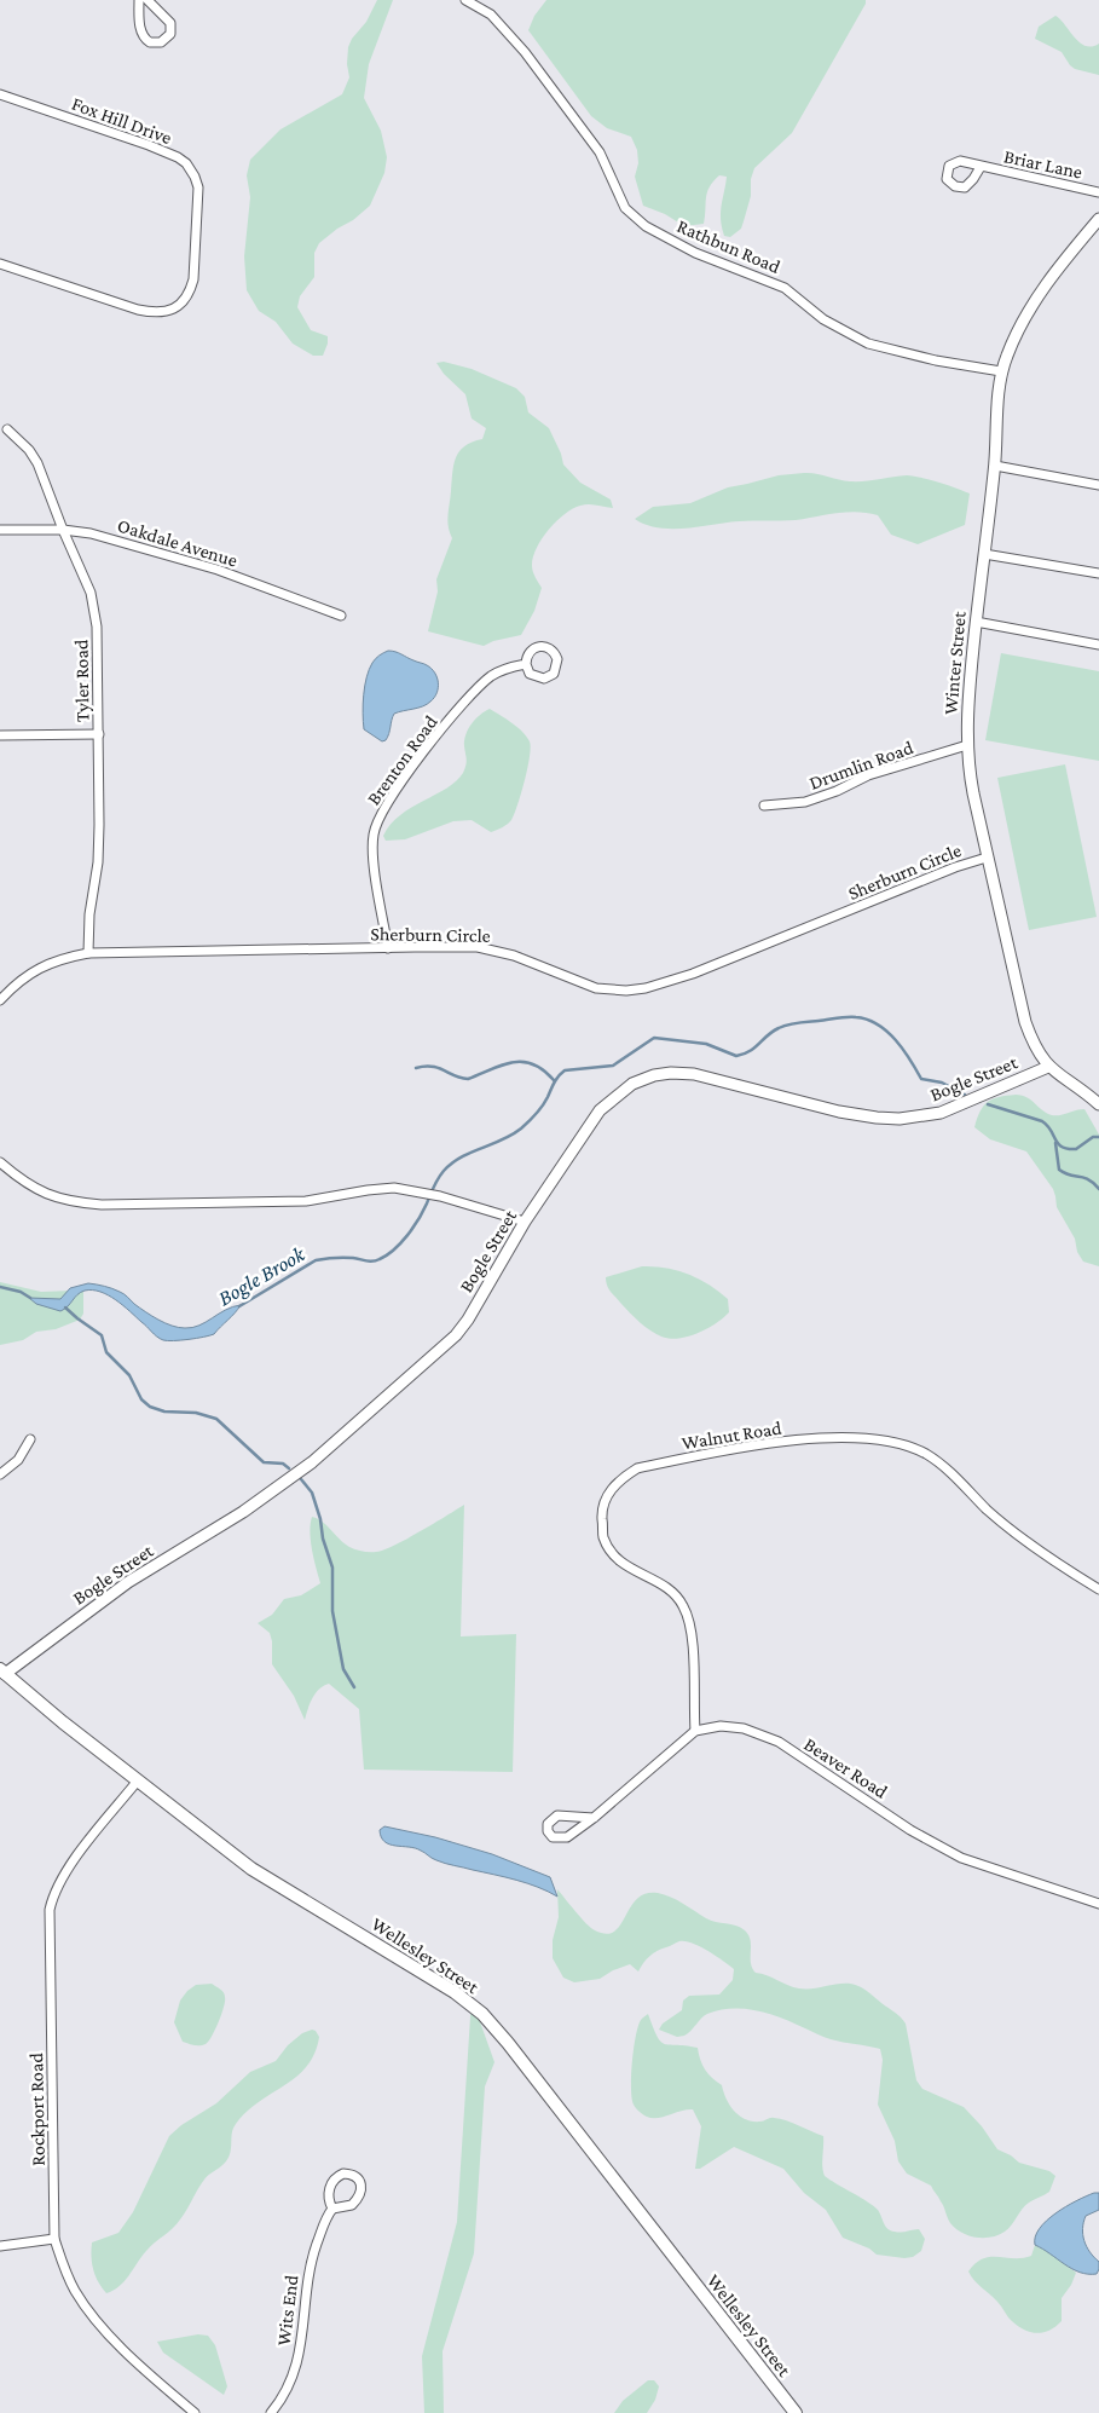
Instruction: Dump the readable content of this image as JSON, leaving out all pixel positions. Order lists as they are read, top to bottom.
{
  "streets": {
    "main road": ["Wellesley Street"],
    "street": [
      "Fox Hill Drive",
      "Briar Lane",
      "Rathbun Road",
      "Oakdale Avenue",
      "Winter Street",
      "Tyler Road",
      "Brenton Road",
      "Drumlin Road",
      "Sherburn Circle",
      "Bogle Street",
      "Walnut Road",
      "Beaver Road",
      "Rockport Road",
      "Wits End"
    ]
  },
  "crossings": [
    ["Rathbun Road", "Winter Street"],
    ["Oakdale Avenue", "Tyler Road"],
    ["Winter Street", "Drumlin Road"],
    ["Winter Street", "Sherburn Circle"],
    ["Winter Street", "Bogle Street"],
    ["Tyler Road", "Sherburn Circle"],
    ["Brenton Road", "Sherburn Circle"],
    ["Bogle Street", "Wellesley Street"],
    ["Walnut Road", "Beaver Road"],
    ["Wellesley Street", "Rockport Road"]
  ],
  "water": ["Bogle Brook"]
}
